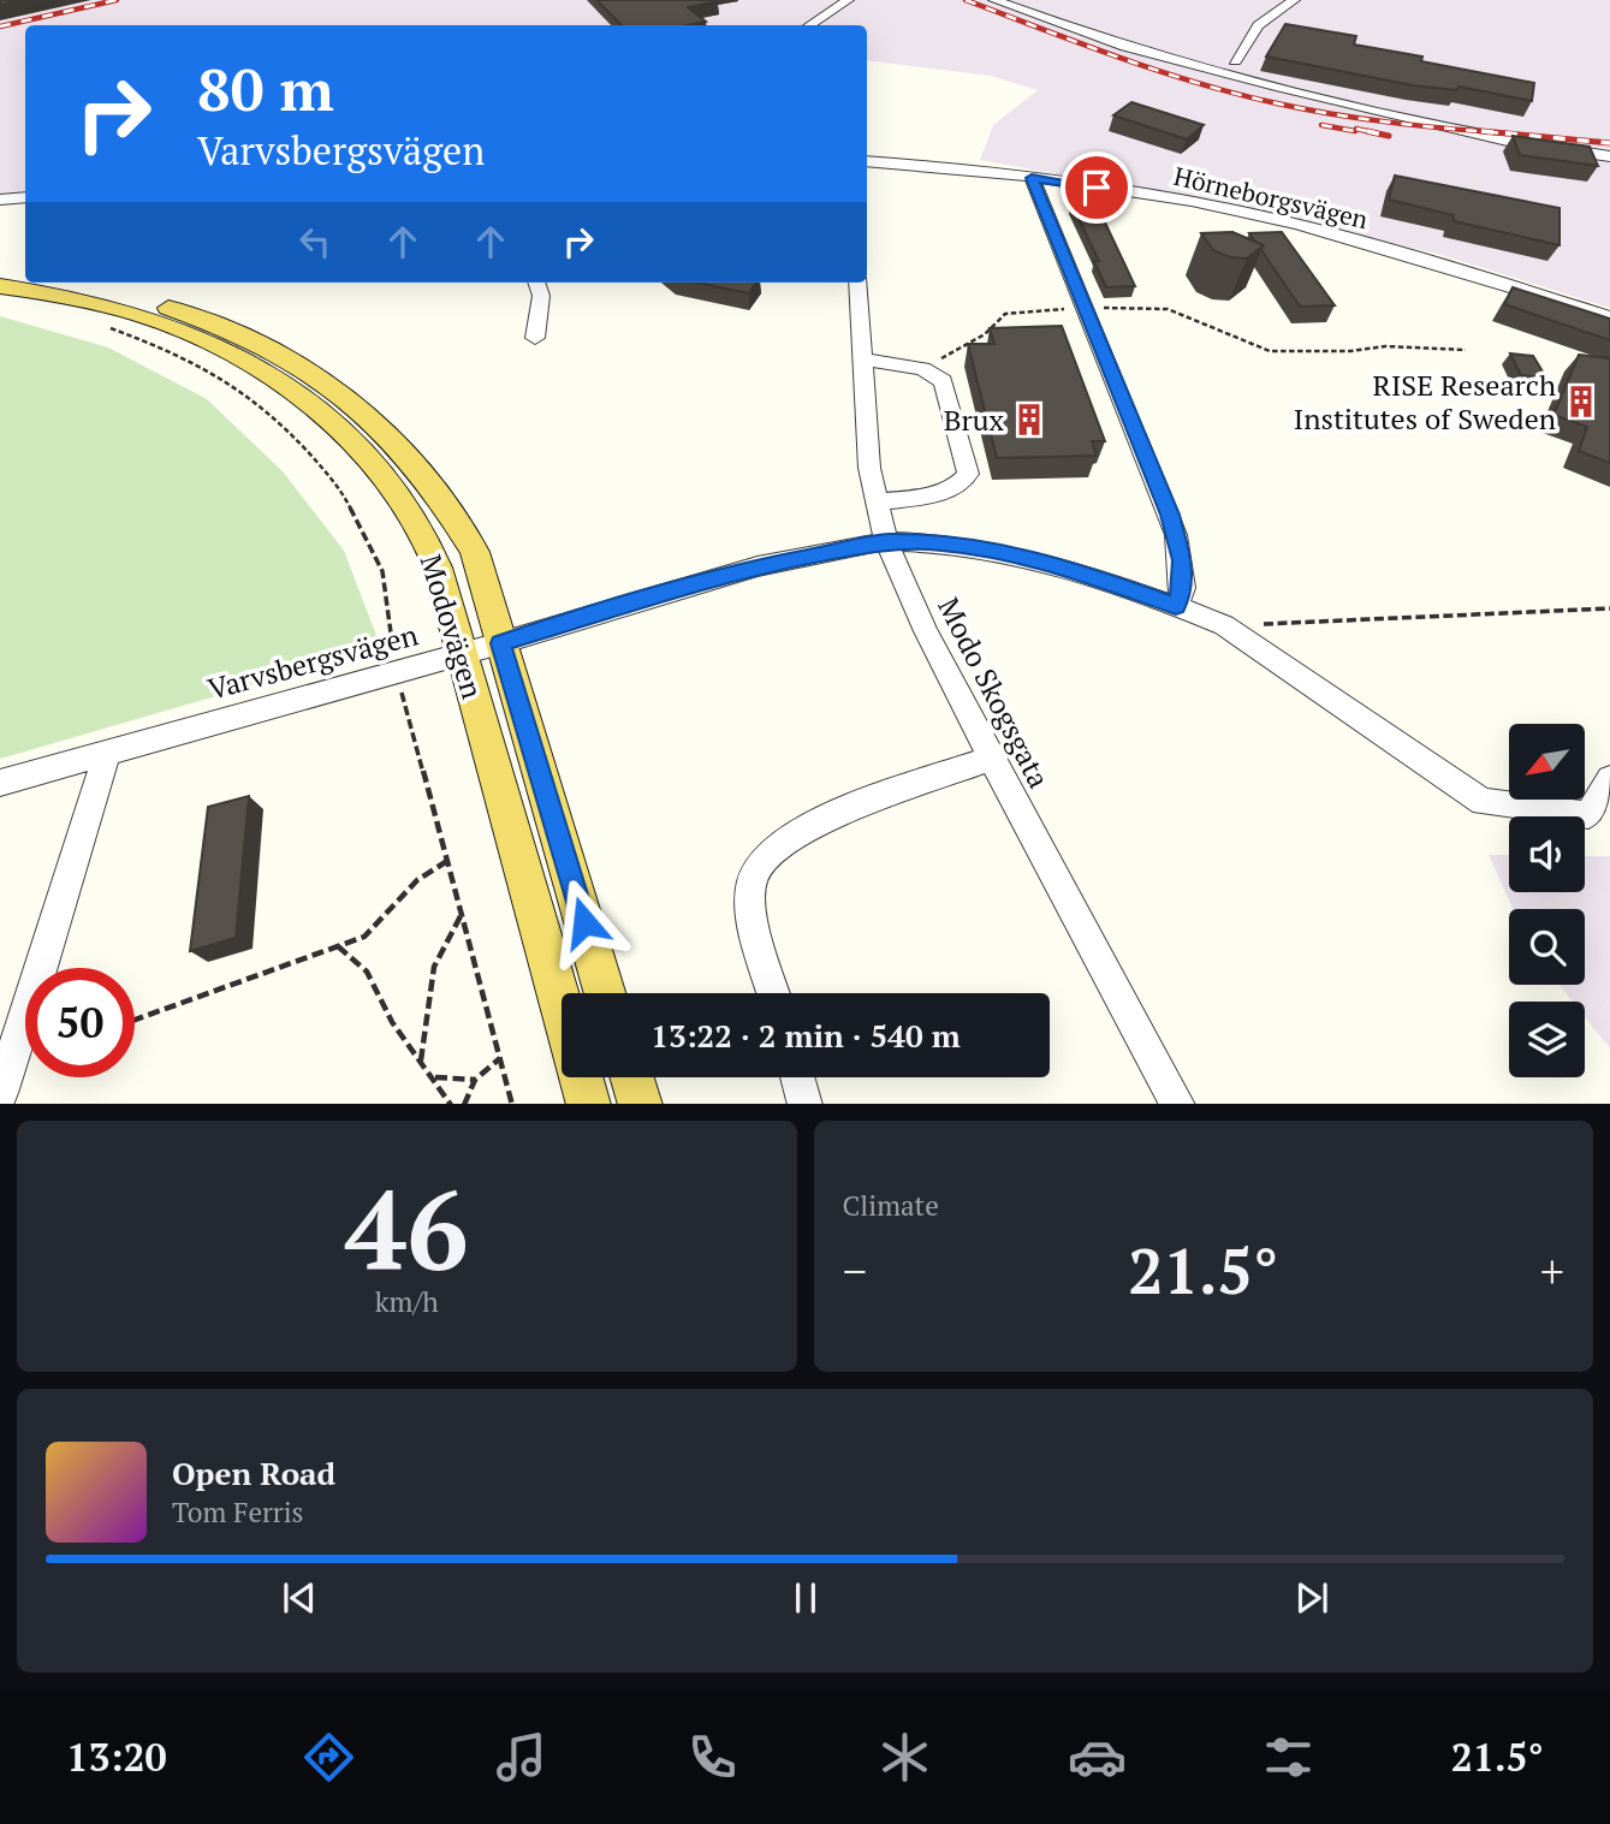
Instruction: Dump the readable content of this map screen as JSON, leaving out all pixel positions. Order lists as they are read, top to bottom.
{
  "streets": {
    "main road": ["Modovägen"],
    "street": ["Hörneborgsvägen", "Varvsbergsvägen", "Modo Skogsgata"]
  },
  "crossings": [
    ["Modovägen", "Varvsbergsvägen"],
    ["Varvsbergsvägen", "Modo Skogsgata"]
  ],
  "places": {
    "building": ["RISE Research Institutes of Sweden", "Brux"]
  },
  "north": "bottom left",
  "page": {
    "turn": ["80 m", "Varvsbergsvägen"],
    "limit": "50",
    "trip": "13:22 · 2 min · 540 m",
    "tile": [
      ["46", "km/h"],
      "Climate"
    ],
    "heat": ["−", "21.5°", "+"],
    "song": ["Open Road", "Tom Ferris"],
    "tabs": ["13:20", "21.5°"]
  }
}
